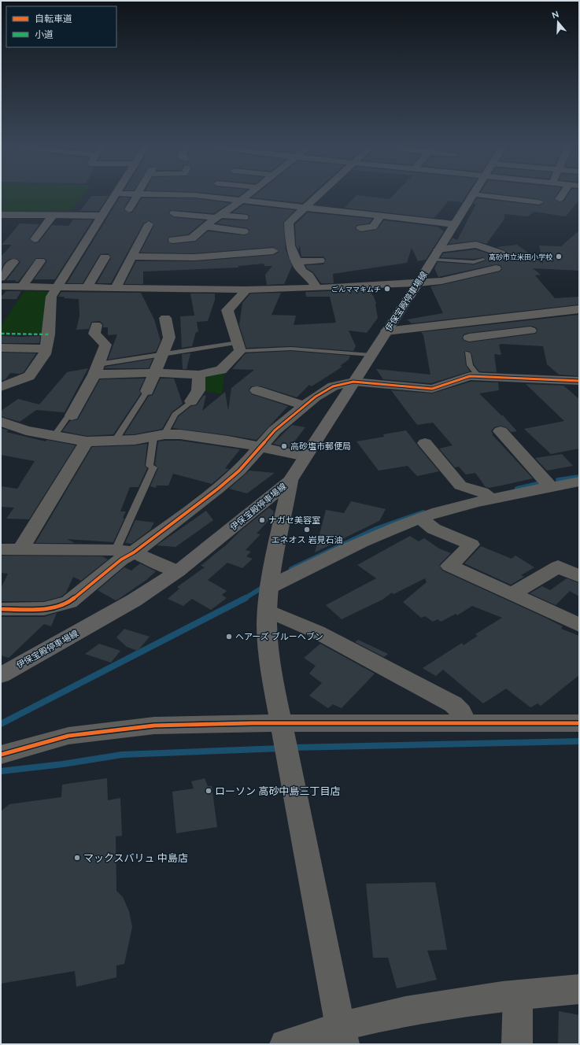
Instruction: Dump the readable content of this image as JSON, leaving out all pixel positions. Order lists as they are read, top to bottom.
{
  "streets": {
    "main road": ["伊保宝殿停車場線"]
  },
  "places": [
    "高砂市立米田小学校",
    "ごんママキムチ",
    "高砂塩市郵便局",
    "ナガセ美容室",
    "エネオス 岩見石油",
    "ヘアーズ ブルーヘブン",
    "ローソン 高砂中島三丁目店",
    "マックスバリュ 中島店"
  ],
  "legend": ["自転車道", "小道"],
  "north": "top"
}
